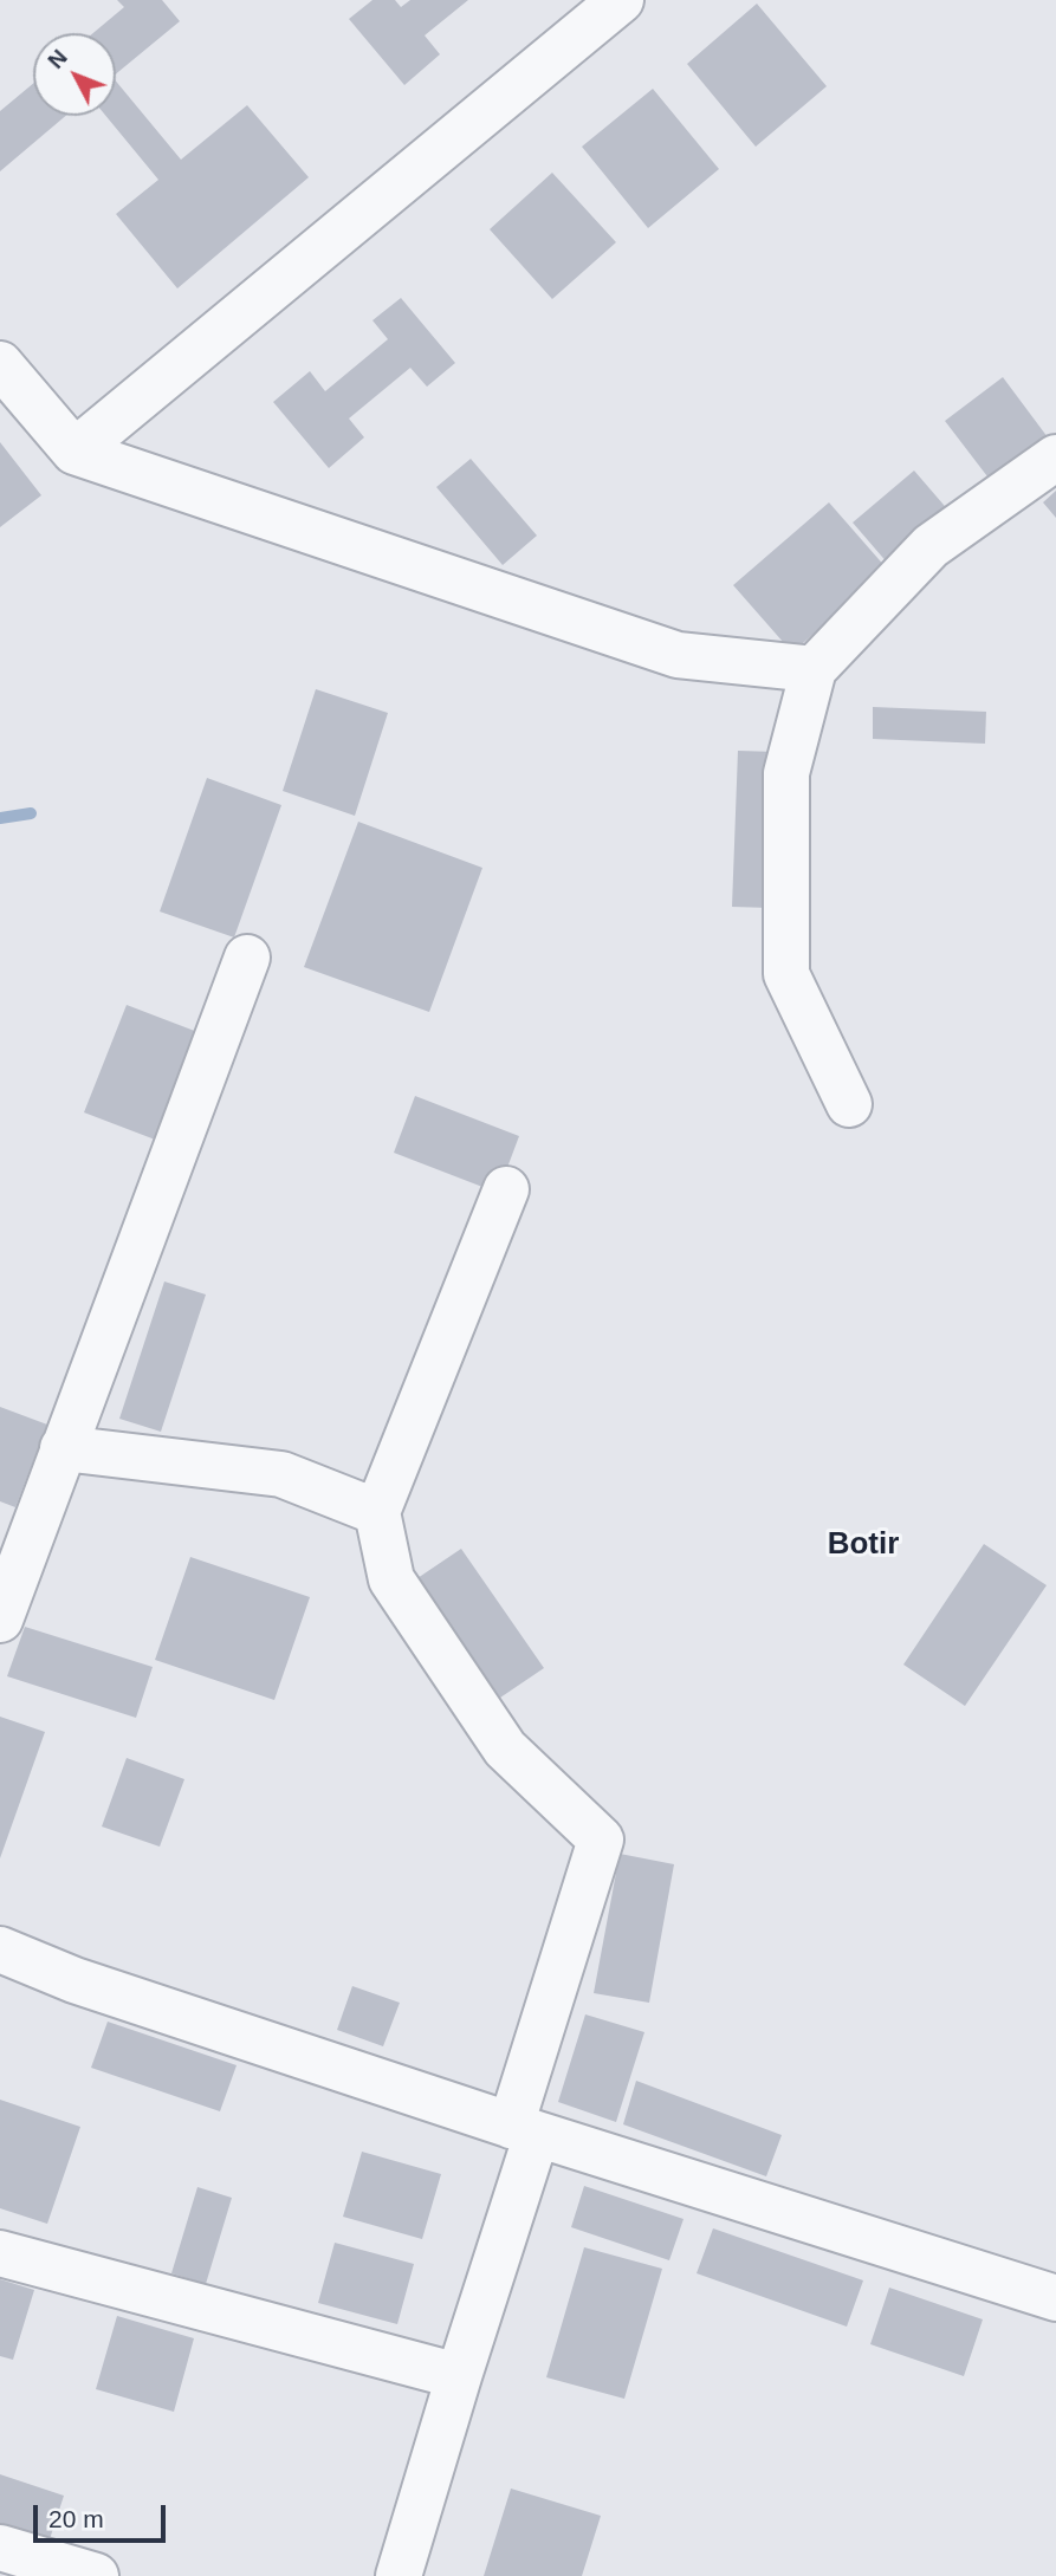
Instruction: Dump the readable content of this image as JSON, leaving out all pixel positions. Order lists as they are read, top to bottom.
{
  "districts": ["Botir"],
  "scale_bar": "20 m",
  "north": "top left"
}
